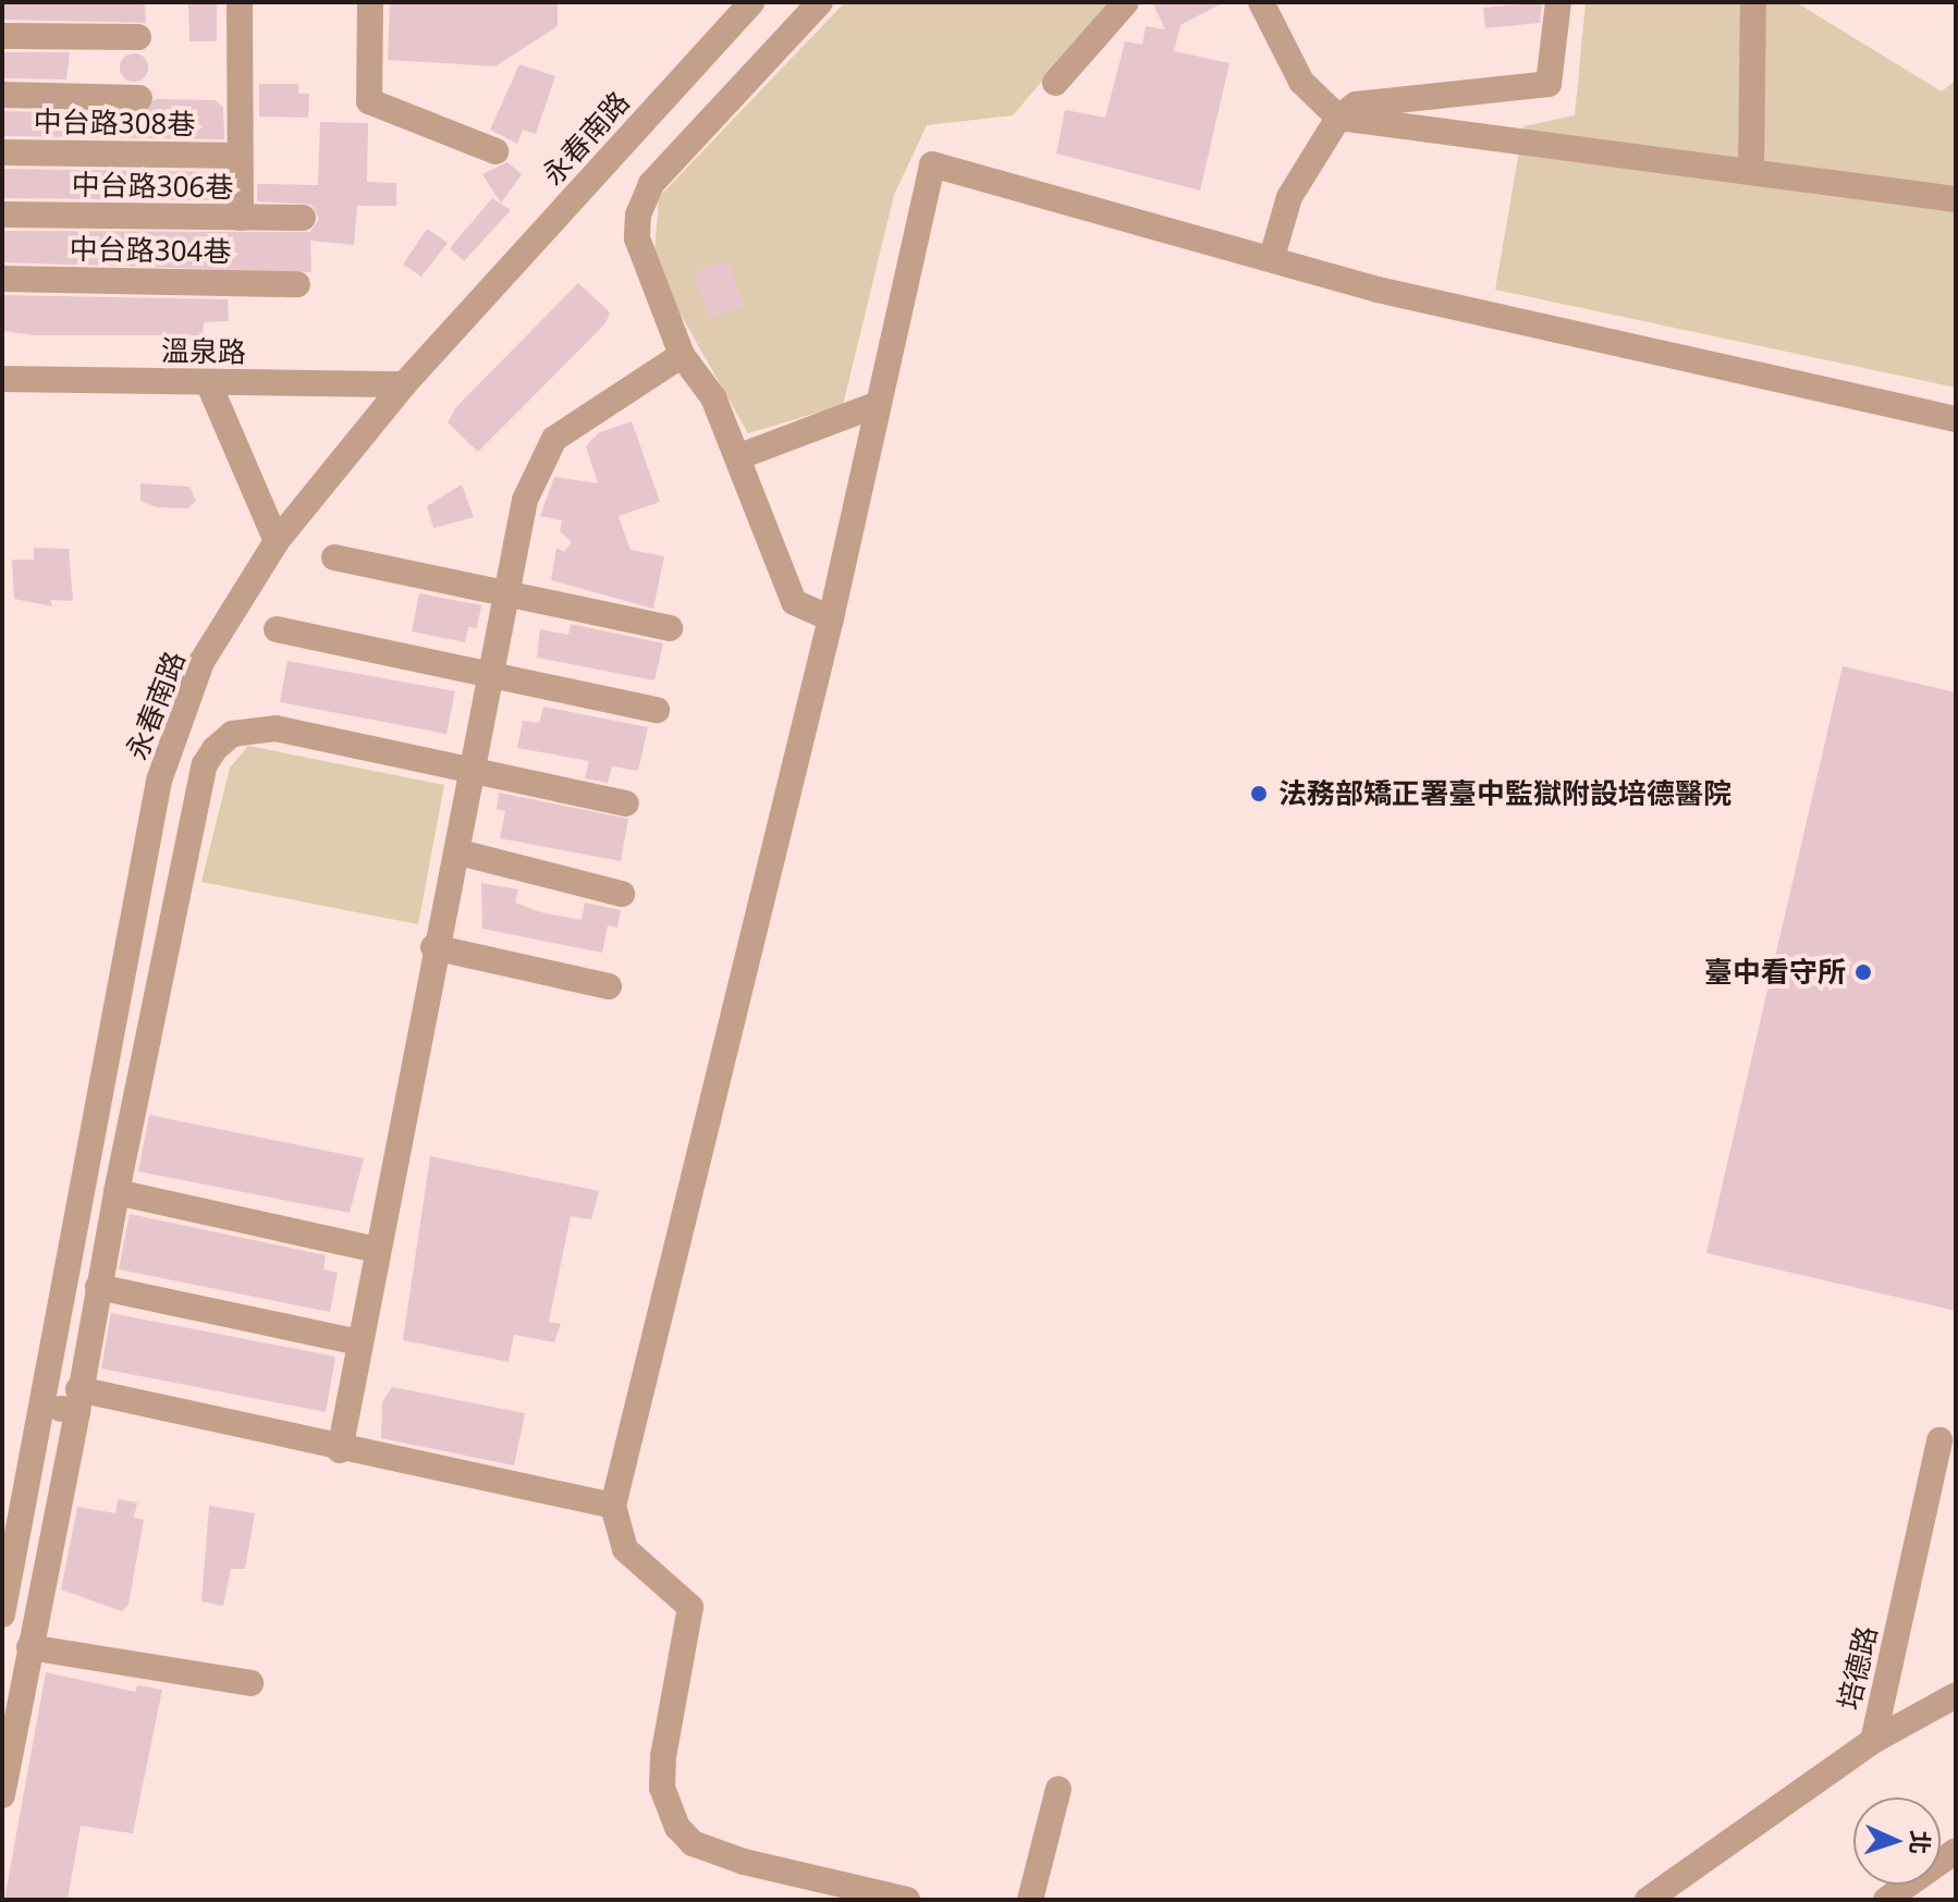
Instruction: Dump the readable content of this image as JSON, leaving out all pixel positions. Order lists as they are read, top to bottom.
{
  "streets": {
    "street": [
      "中台路308巷",
      "永春南路",
      "中台路306巷",
      "中台路304巷",
      "溫泉路",
      "培德路"
    ]
  },
  "crossings": [
    ["永春南路", "溫泉路"]
  ],
  "places": ["法務部矯正署臺中監獄附設培德醫院", "臺中看守所"],
  "north": "right"
}
